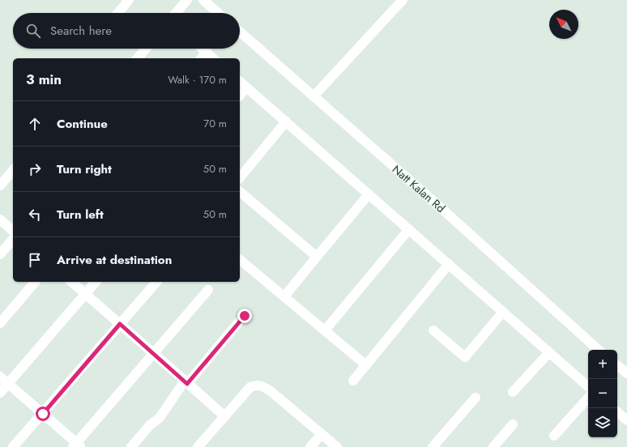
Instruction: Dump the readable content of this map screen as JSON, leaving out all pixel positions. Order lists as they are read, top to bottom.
{
  "streets": {
    "street": ["Natt Kalan Rd"]
  },
  "north": "top left",
  "page": {
    "search": "Search here",
    "heading": ["3 min", "Walk · 170 m"],
    "list": [
      ["Continue", "70 m"],
      ["Turn right", "50 m"],
      ["Turn left", "50 m"],
      "Arrive at destination"
    ],
    "map_buttons": ["+", "−"]
  }
}
